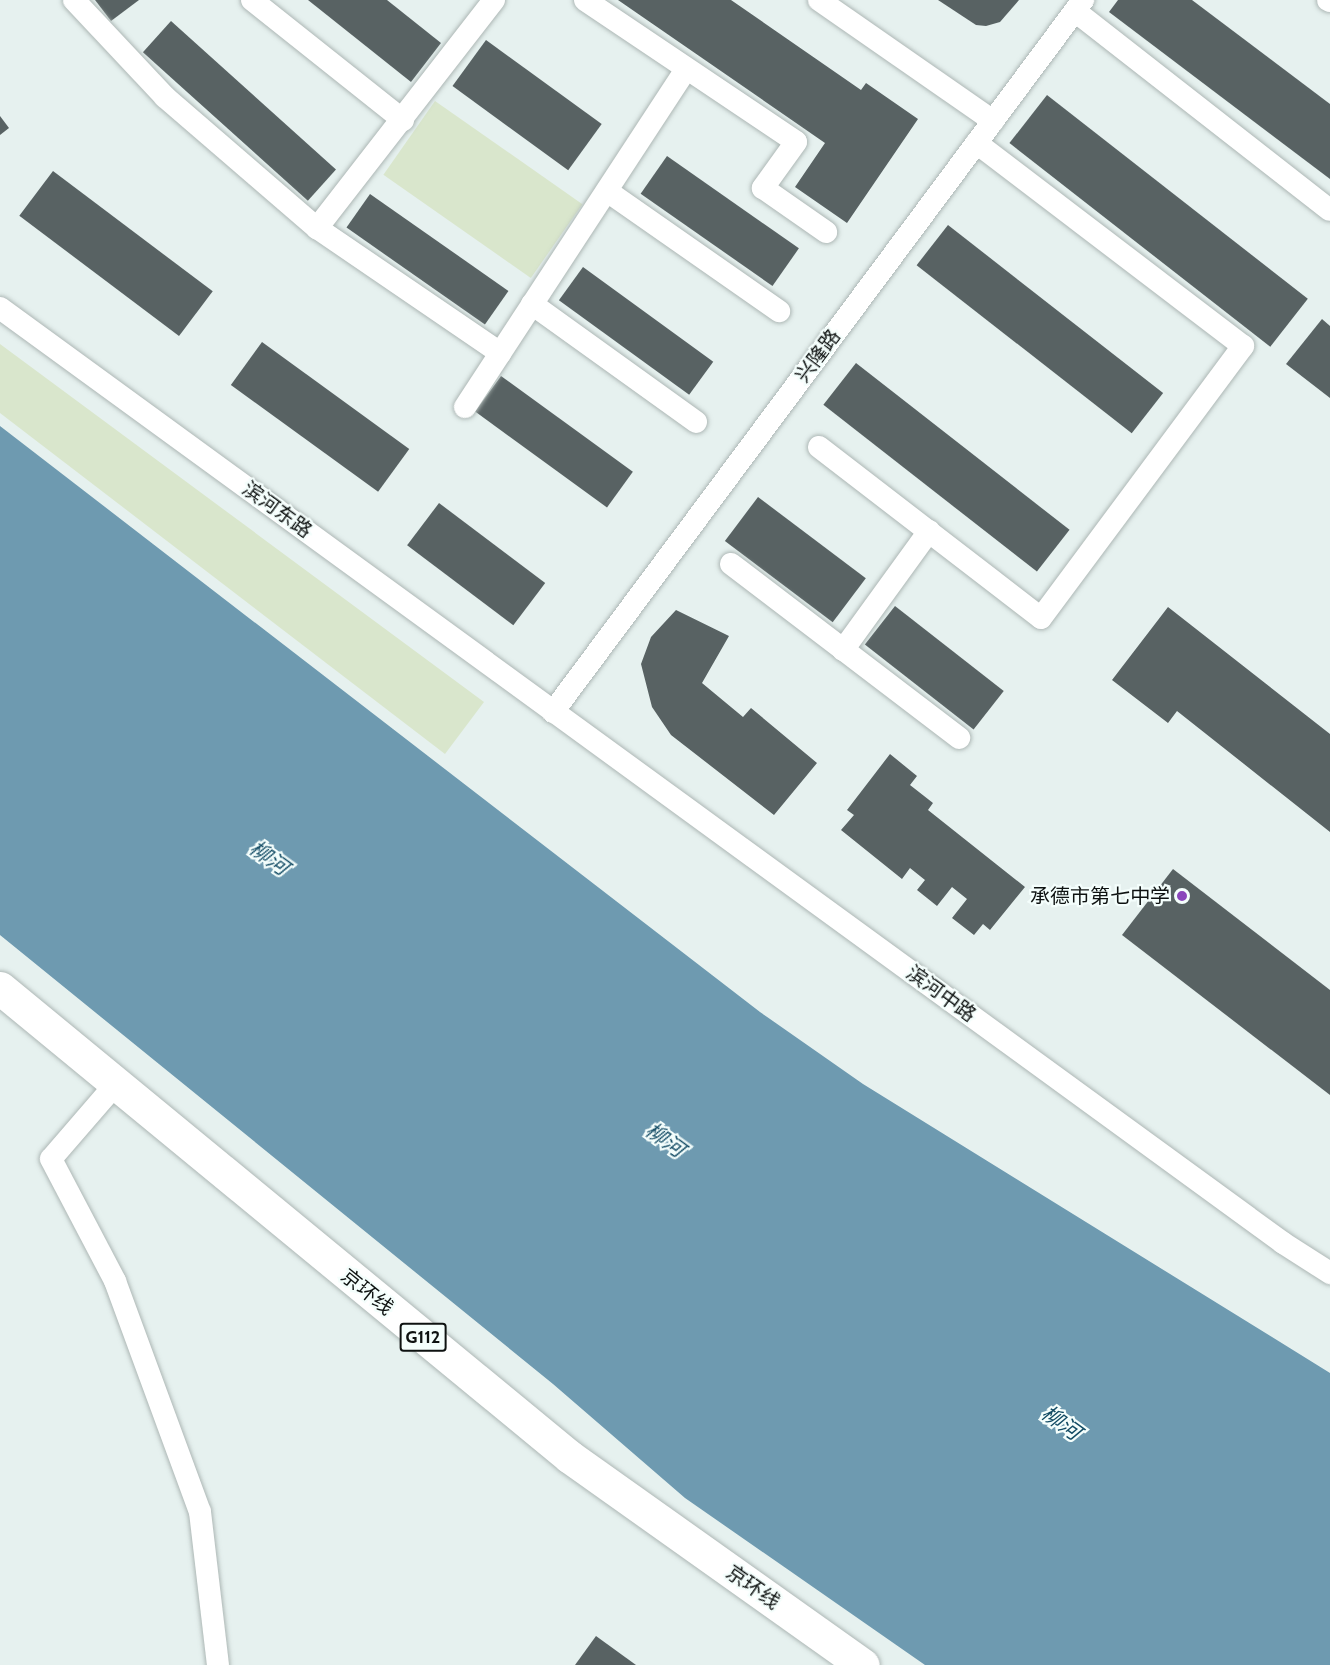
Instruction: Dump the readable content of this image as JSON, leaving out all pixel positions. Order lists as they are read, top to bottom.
{
  "streets": {
    "highway": ["京环线", "G112"],
    "street": ["兴隆路", "滨河东路", "滨河中路"]
  },
  "crossings": [
    ["兴隆路", "滨河东路"],
    ["兴隆路", "滨河中路"],
    ["滨河东路", "滨河中路"]
  ],
  "water": ["柳河"],
  "places": ["承德市第七中学"]
}
